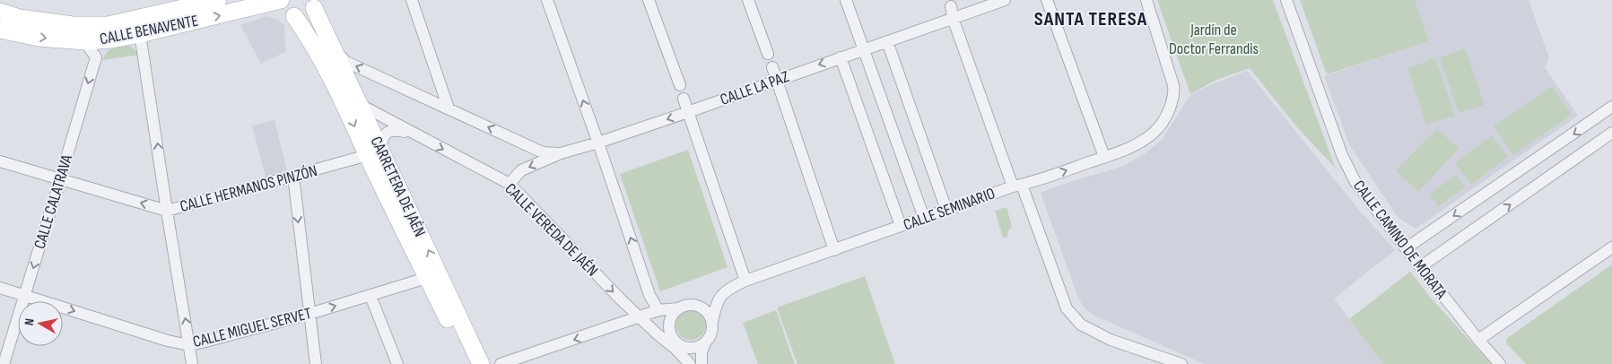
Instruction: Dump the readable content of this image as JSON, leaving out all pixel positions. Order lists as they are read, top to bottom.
{
  "streets": {
    "main road": ["CALLE BENAVENTE", "CARRETERA DE JAÉN"],
    "street": [
      "CALLE LA PAZ",
      "CALLE HERMANOS PINZÓN",
      "CALLE CALATRAVA",
      "CALLE SEMINARIO",
      "CALLE VEREDA DE JAÉN",
      "CALLE CAMINO DE MORATA",
      "CALLE MIGUEL SERVET"
    ]
  },
  "crossings": [
    ["CALLE BENAVENTE", "CALLE CALATRAVA"],
    ["CALLE LA PAZ", "CALLE VEREDA DE JAÉN"],
    ["CARRETERA DE JAÉN", "CALLE HERMANOS PINZÓN"],
    ["CARRETERA DE JAÉN", "CALLE VEREDA DE JAÉN"],
    ["CARRETERA DE JAÉN", "CALLE MIGUEL SERVET"],
    ["CALLE HERMANOS PINZÓN", "CALLE CALATRAVA"],
    ["CALLE CALATRAVA", "CALLE MIGUEL SERVET"],
    ["CALLE SEMINARIO", "CALLE VEREDA DE JAÉN"]
  ],
  "one_way": ["CALLE LA PAZ", "CALLE MIGUEL SERVET"],
  "districts": ["SANTA TERESA"],
  "parks": ["Jardín de Doctor Ferrandis"],
  "north": "left"
}
